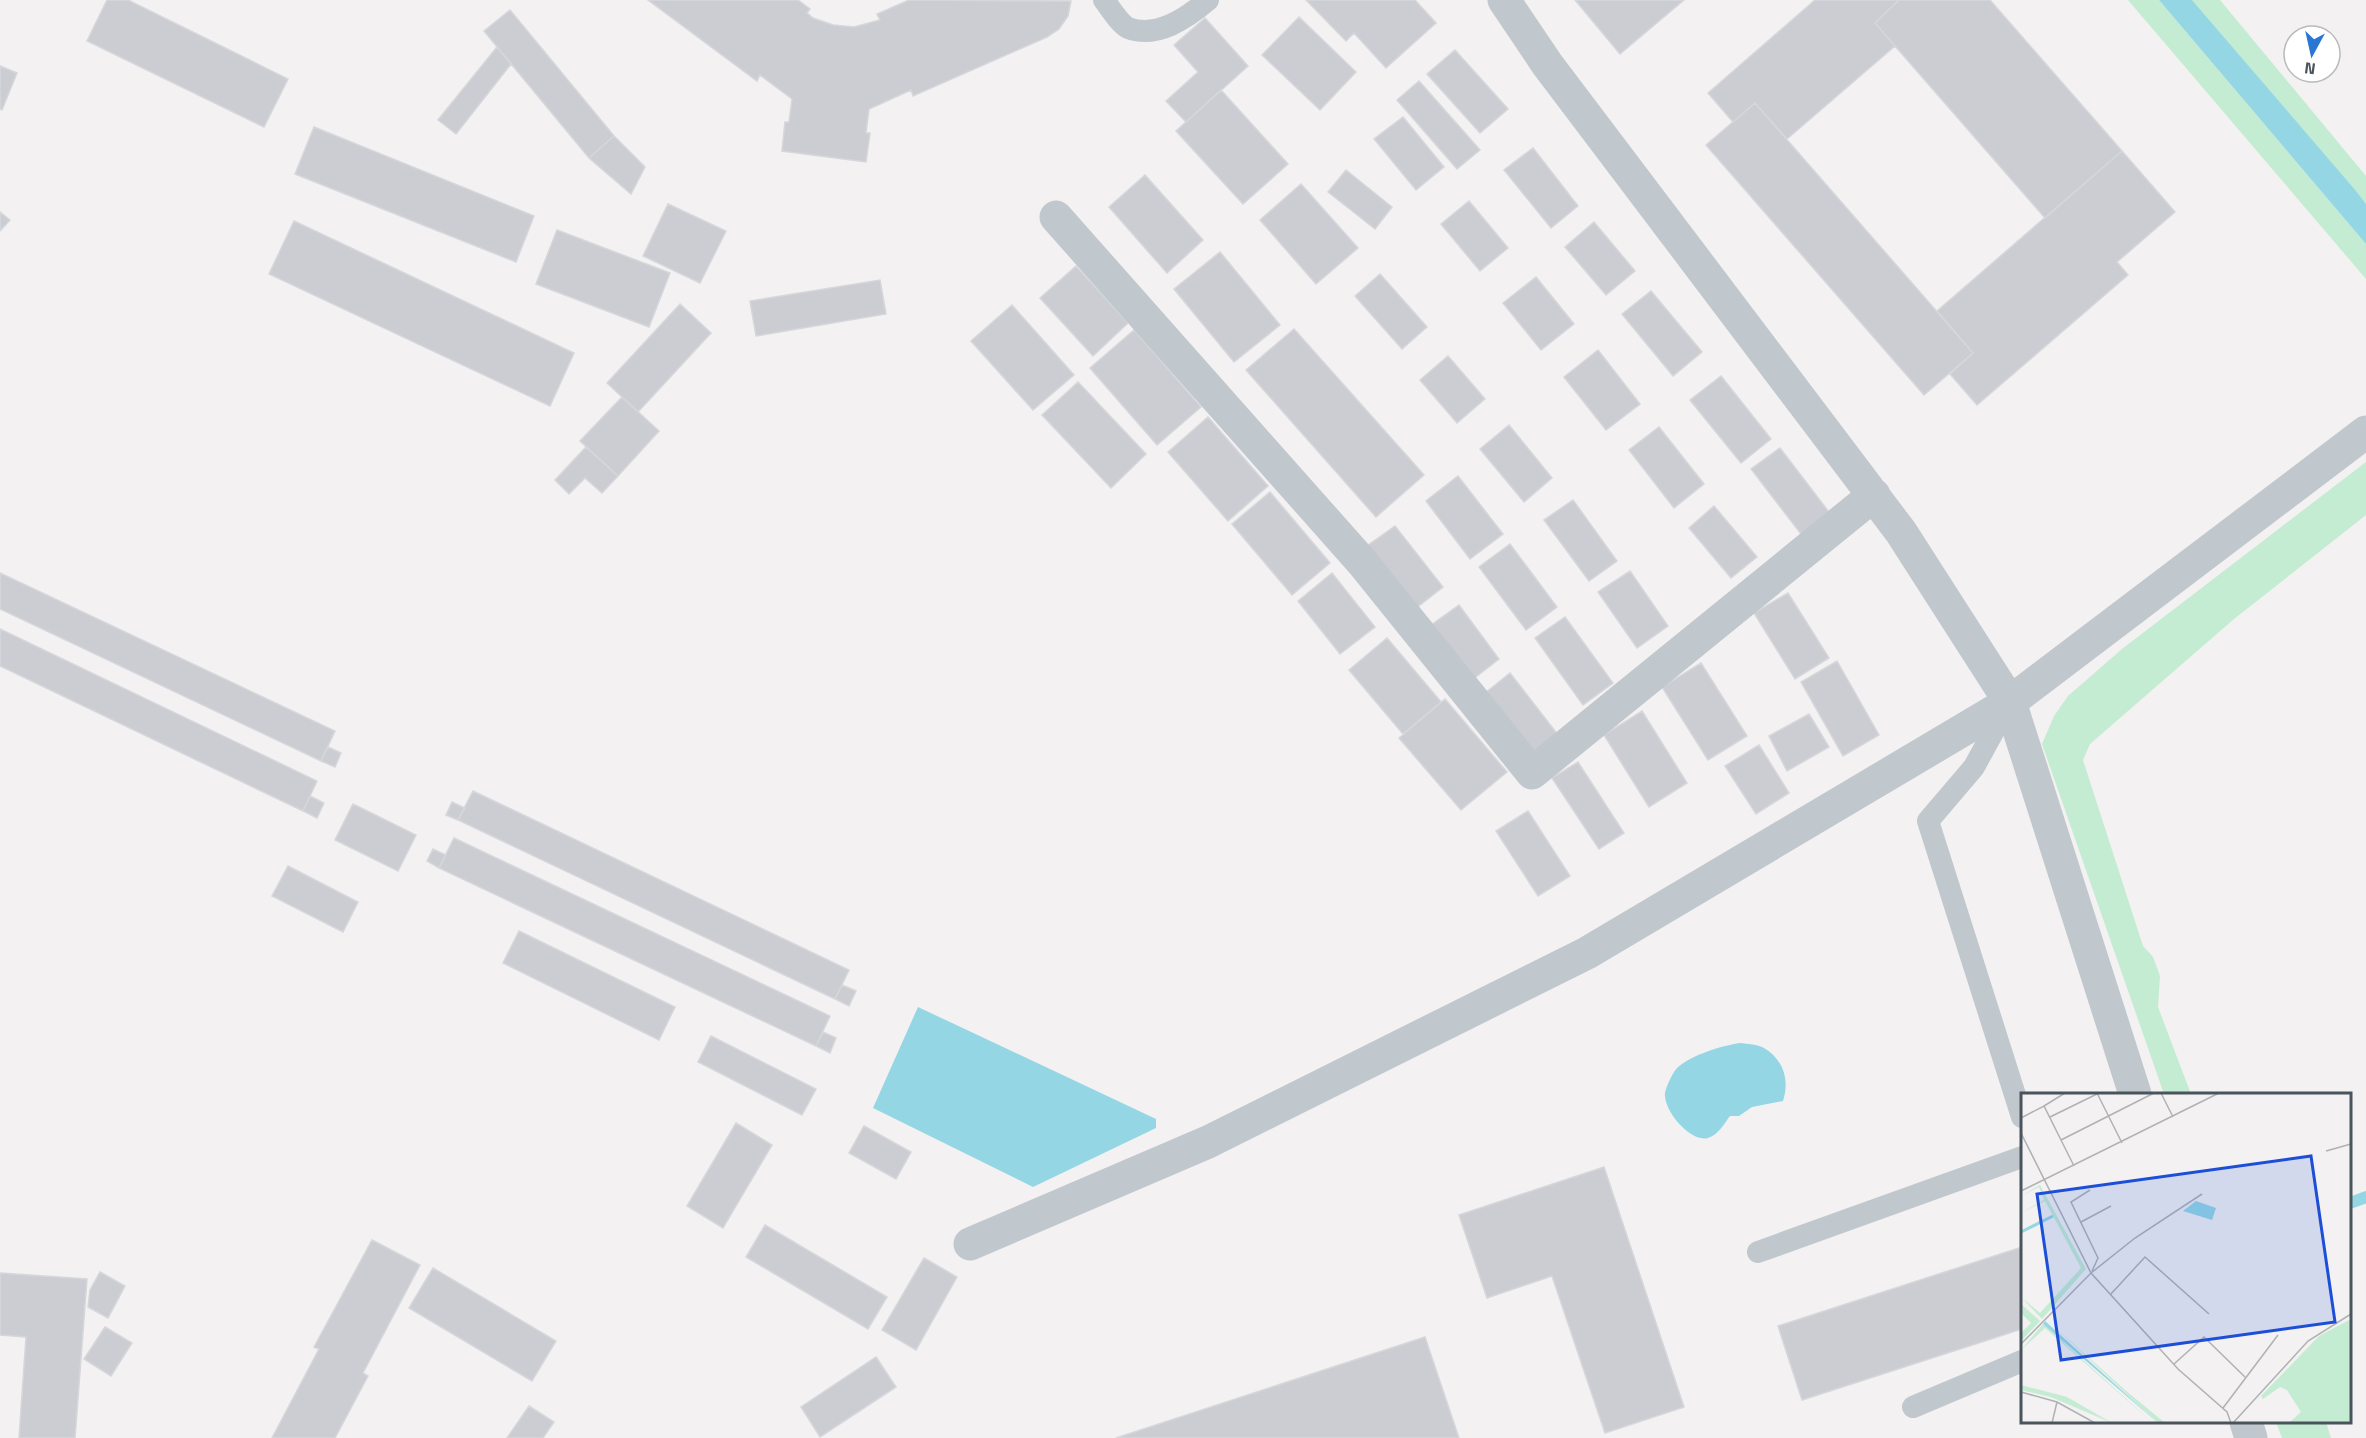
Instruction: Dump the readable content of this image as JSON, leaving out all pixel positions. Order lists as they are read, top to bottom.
{
  "north": "bottom"
}
